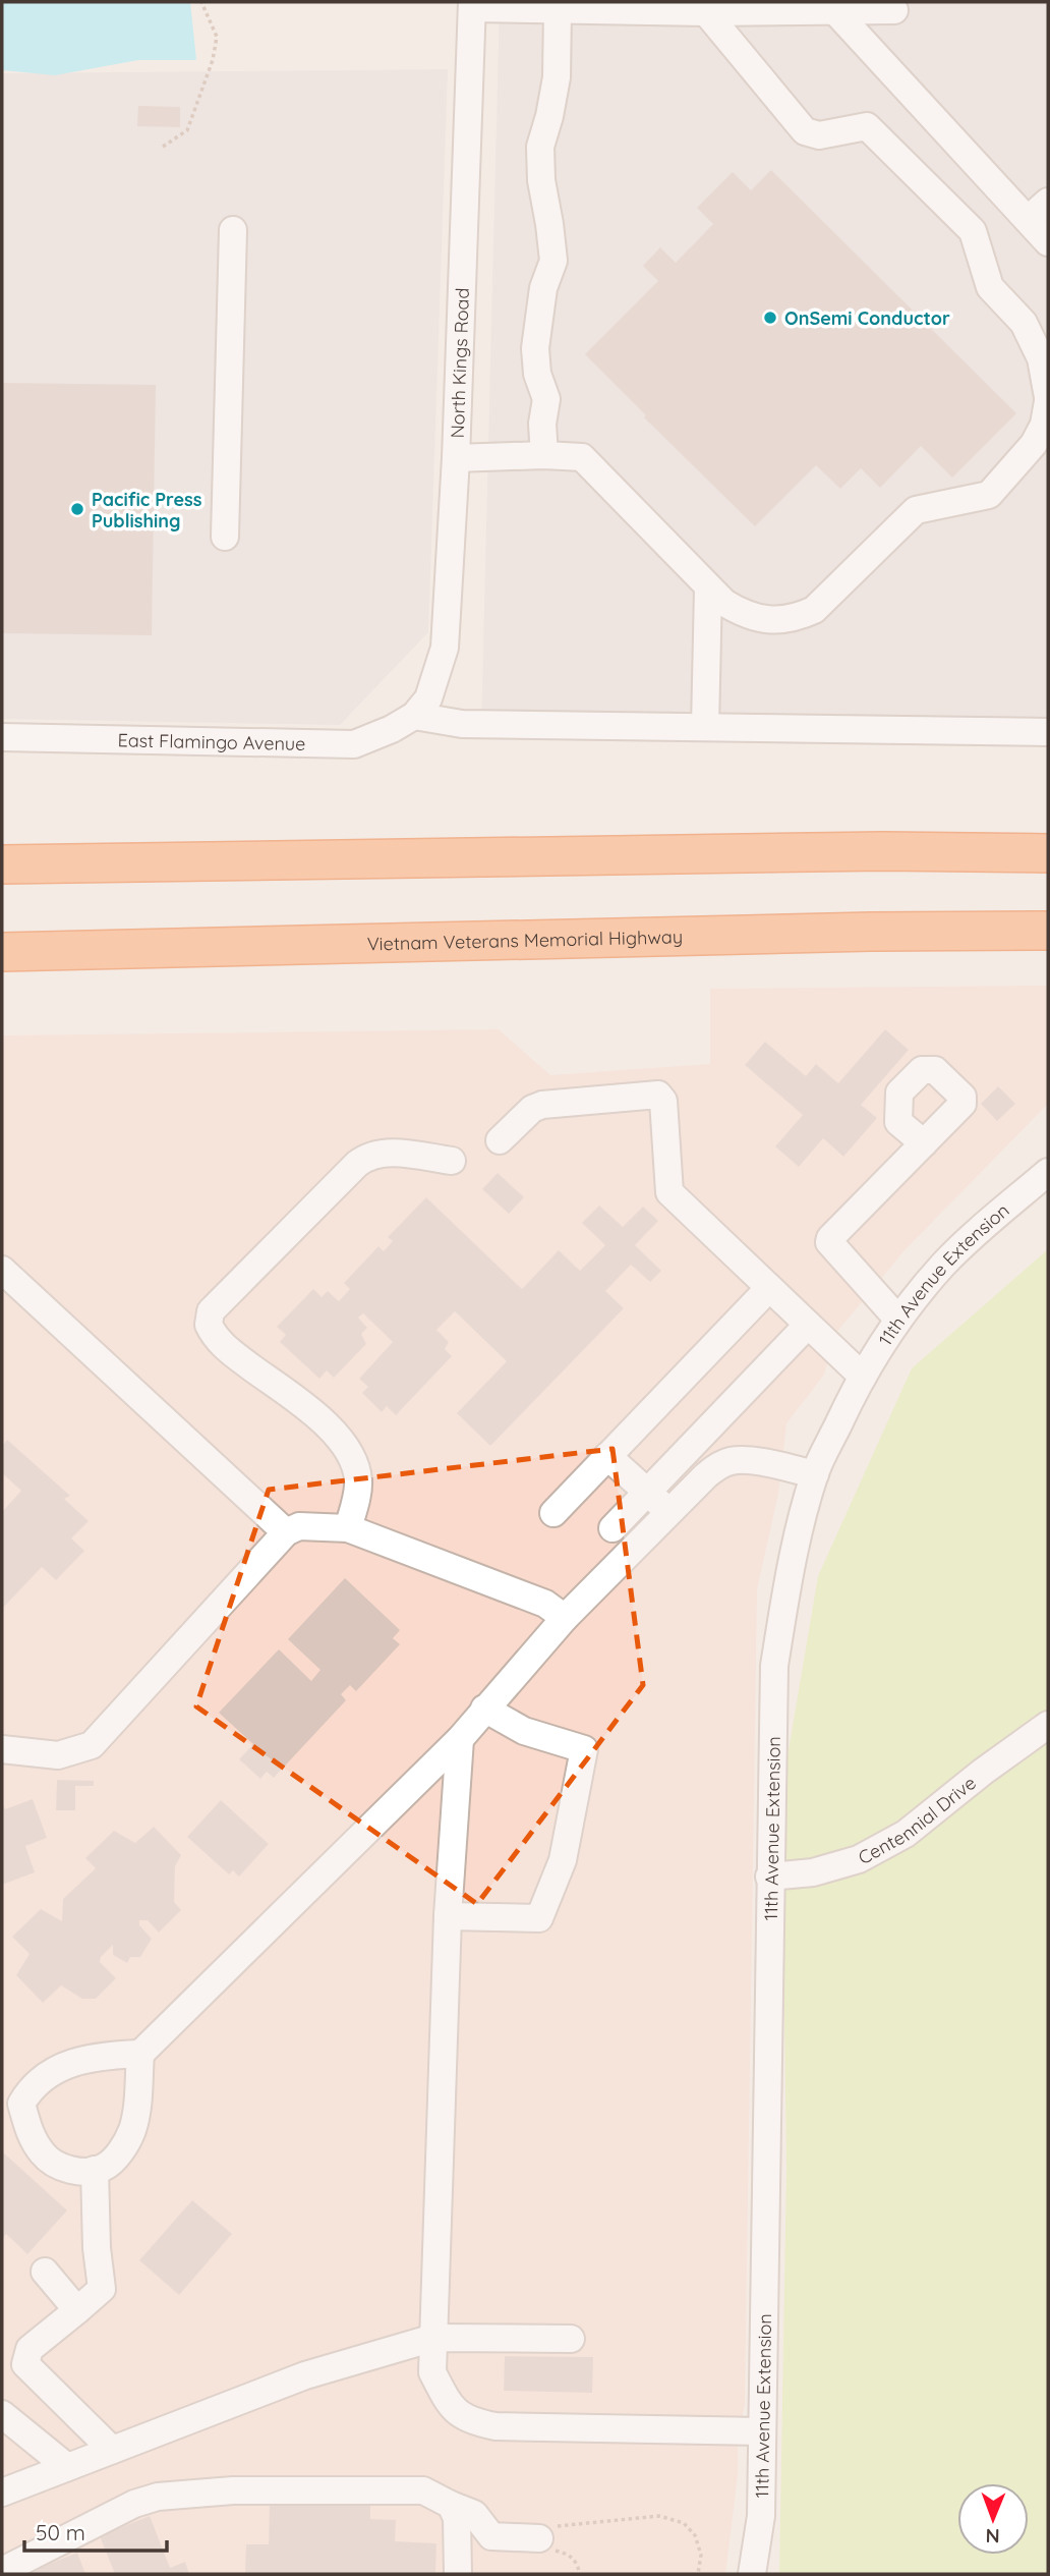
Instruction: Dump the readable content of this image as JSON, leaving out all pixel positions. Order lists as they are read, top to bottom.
{
  "streets": {
    "highway": ["Vietnam Veterans Memorial Highway"],
    "street": [
      "North Kings Road",
      "East Flamingo Avenue",
      "11th Avenue Extension",
      "Centennial Drive"
    ]
  },
  "crossings": [
    ["North Kings Road", "East Flamingo Avenue"],
    ["11th Avenue Extension", "Centennial Drive"]
  ],
  "places": ["OnSemi Conductor", "Pacific Press Publishing"],
  "scale_bar": "50 m",
  "north": "bottom"
}
